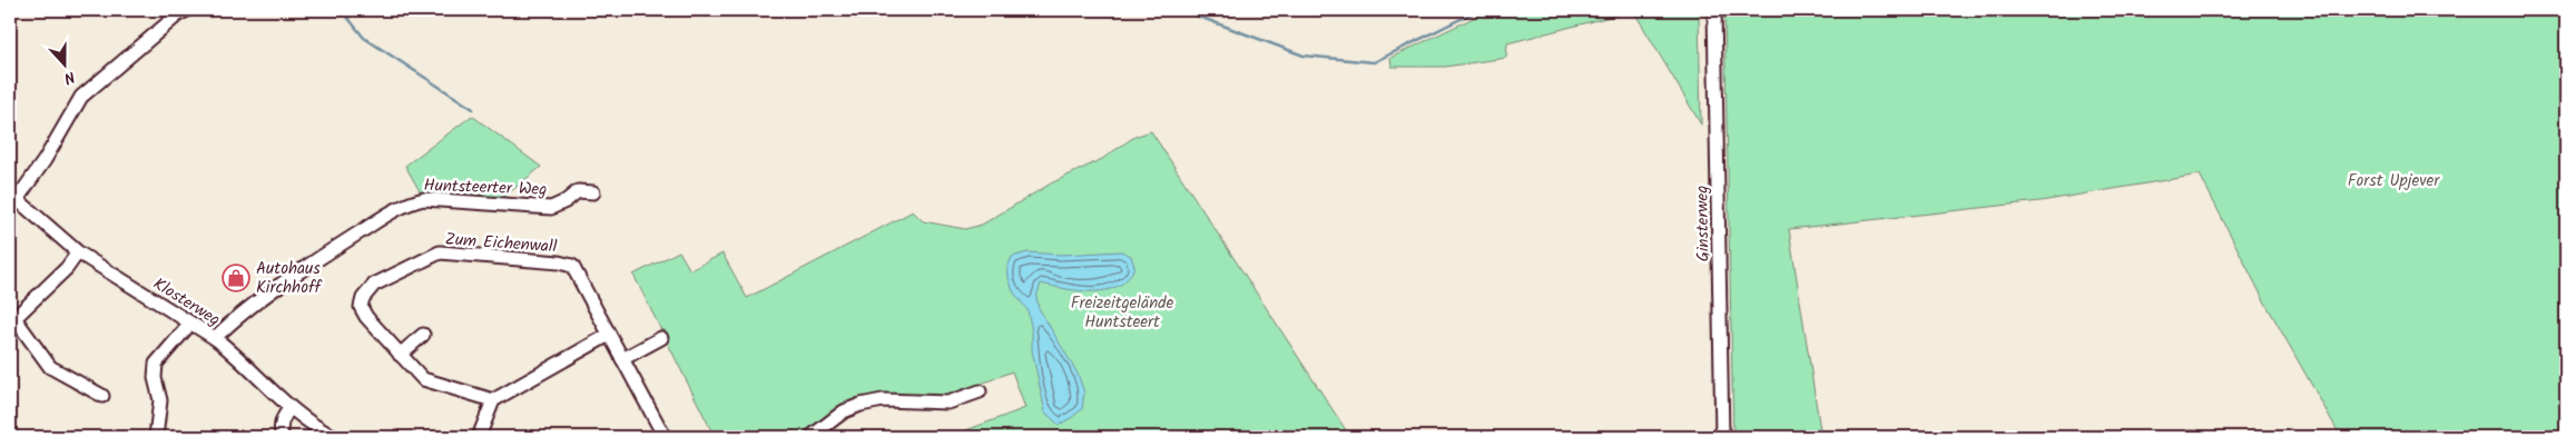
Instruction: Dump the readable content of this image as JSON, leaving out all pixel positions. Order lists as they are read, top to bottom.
{
  "streets": {
    "street": [
      "Huntsteerter Weg",
      "Ginsterweg",
      "Zum Eichenwall",
      "Klosterweg"
    ]
  },
  "crossings": [
    ["Huntsteerter Weg", "Klosterweg"]
  ],
  "parks": ["Forst Upjever", "Freizeitgelände Huntsteert"],
  "places": {
    "shop": ["Autohaus Kirchhoff"]
  },
  "north": "bottom"
}
